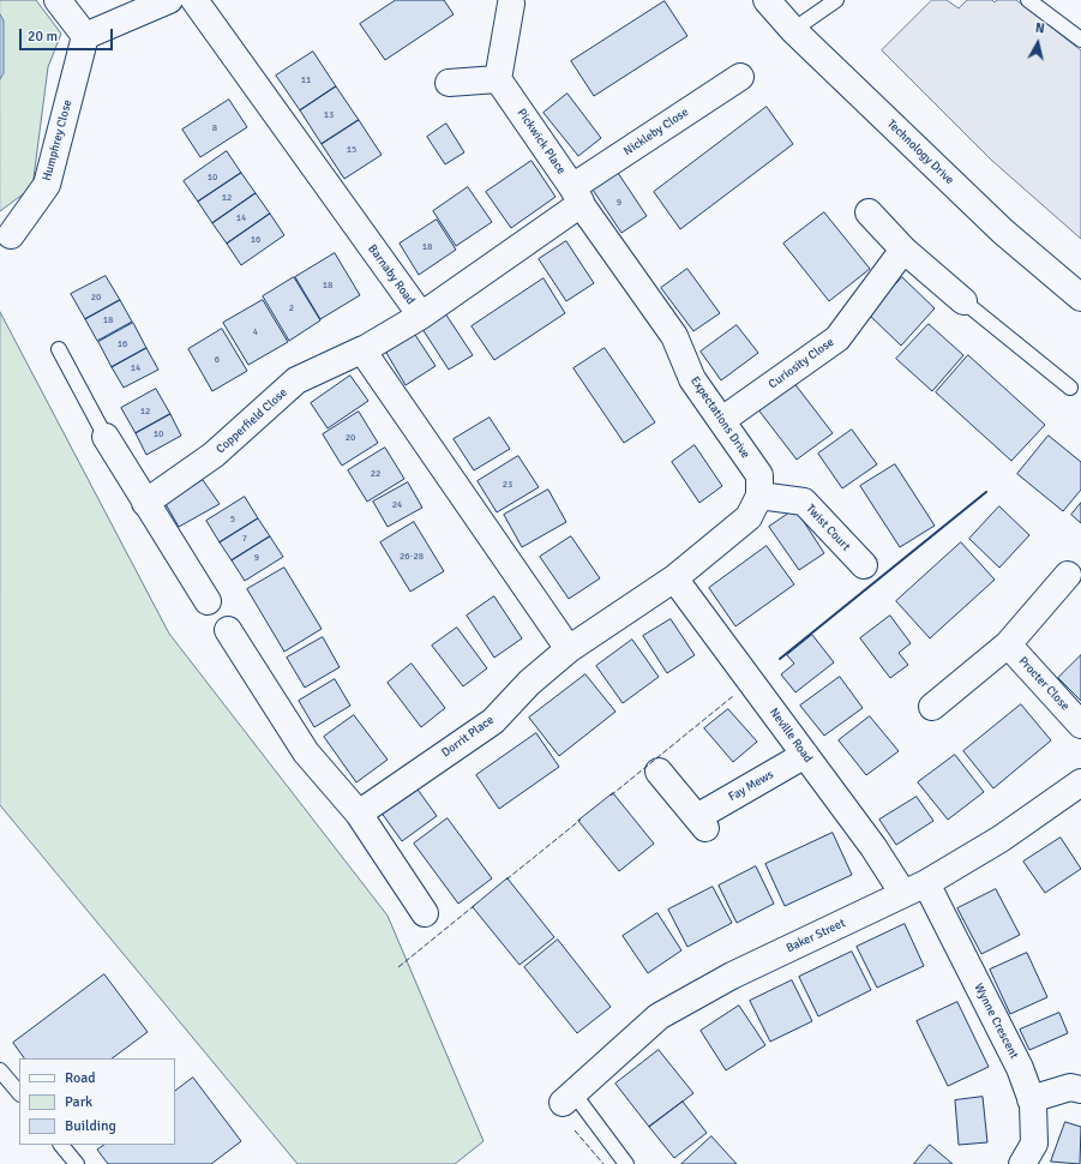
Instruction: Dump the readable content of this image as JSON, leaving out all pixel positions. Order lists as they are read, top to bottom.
{
  "streets": {
    "street": [
      "Nickleby Close",
      "Humphrey Close",
      "Pickwick Place",
      "Technology Drive",
      "Barnaby Road",
      "Curiosity Close",
      "Expectations Drive",
      "Copperfield Close",
      "Twist Court",
      "Procter Close",
      "Neville Road",
      "Dorrit Place",
      "Fay Mews",
      "Baker Street",
      "Wynne Crescent"
    ]
  },
  "crossings": [
    ["Nickleby Close", "Pickwick Place"],
    ["Nickleby Close", "Expectations Drive"],
    ["Pickwick Place", "Expectations Drive"],
    ["Barnaby Road", "Copperfield Close"],
    ["Curiosity Close", "Expectations Drive"],
    ["Expectations Drive", "Twist Court"],
    ["Neville Road", "Fay Mews"],
    ["Neville Road", "Baker Street"],
    ["Baker Street", "Wynne Crescent"]
  ],
  "house_numbers": [
    "11",
    "13",
    "8",
    "15",
    "10",
    "12",
    "9",
    "14",
    "16",
    "18",
    "18",
    "20",
    "2",
    "18",
    "4",
    "16",
    "6",
    "14",
    "12",
    "10",
    "20",
    "22",
    "23",
    "24",
    "5",
    "7",
    "26-28",
    "9"
  ],
  "legend": ["Road", "Park", "Building"],
  "scale_bar": "20 m",
  "north": "top"
}
